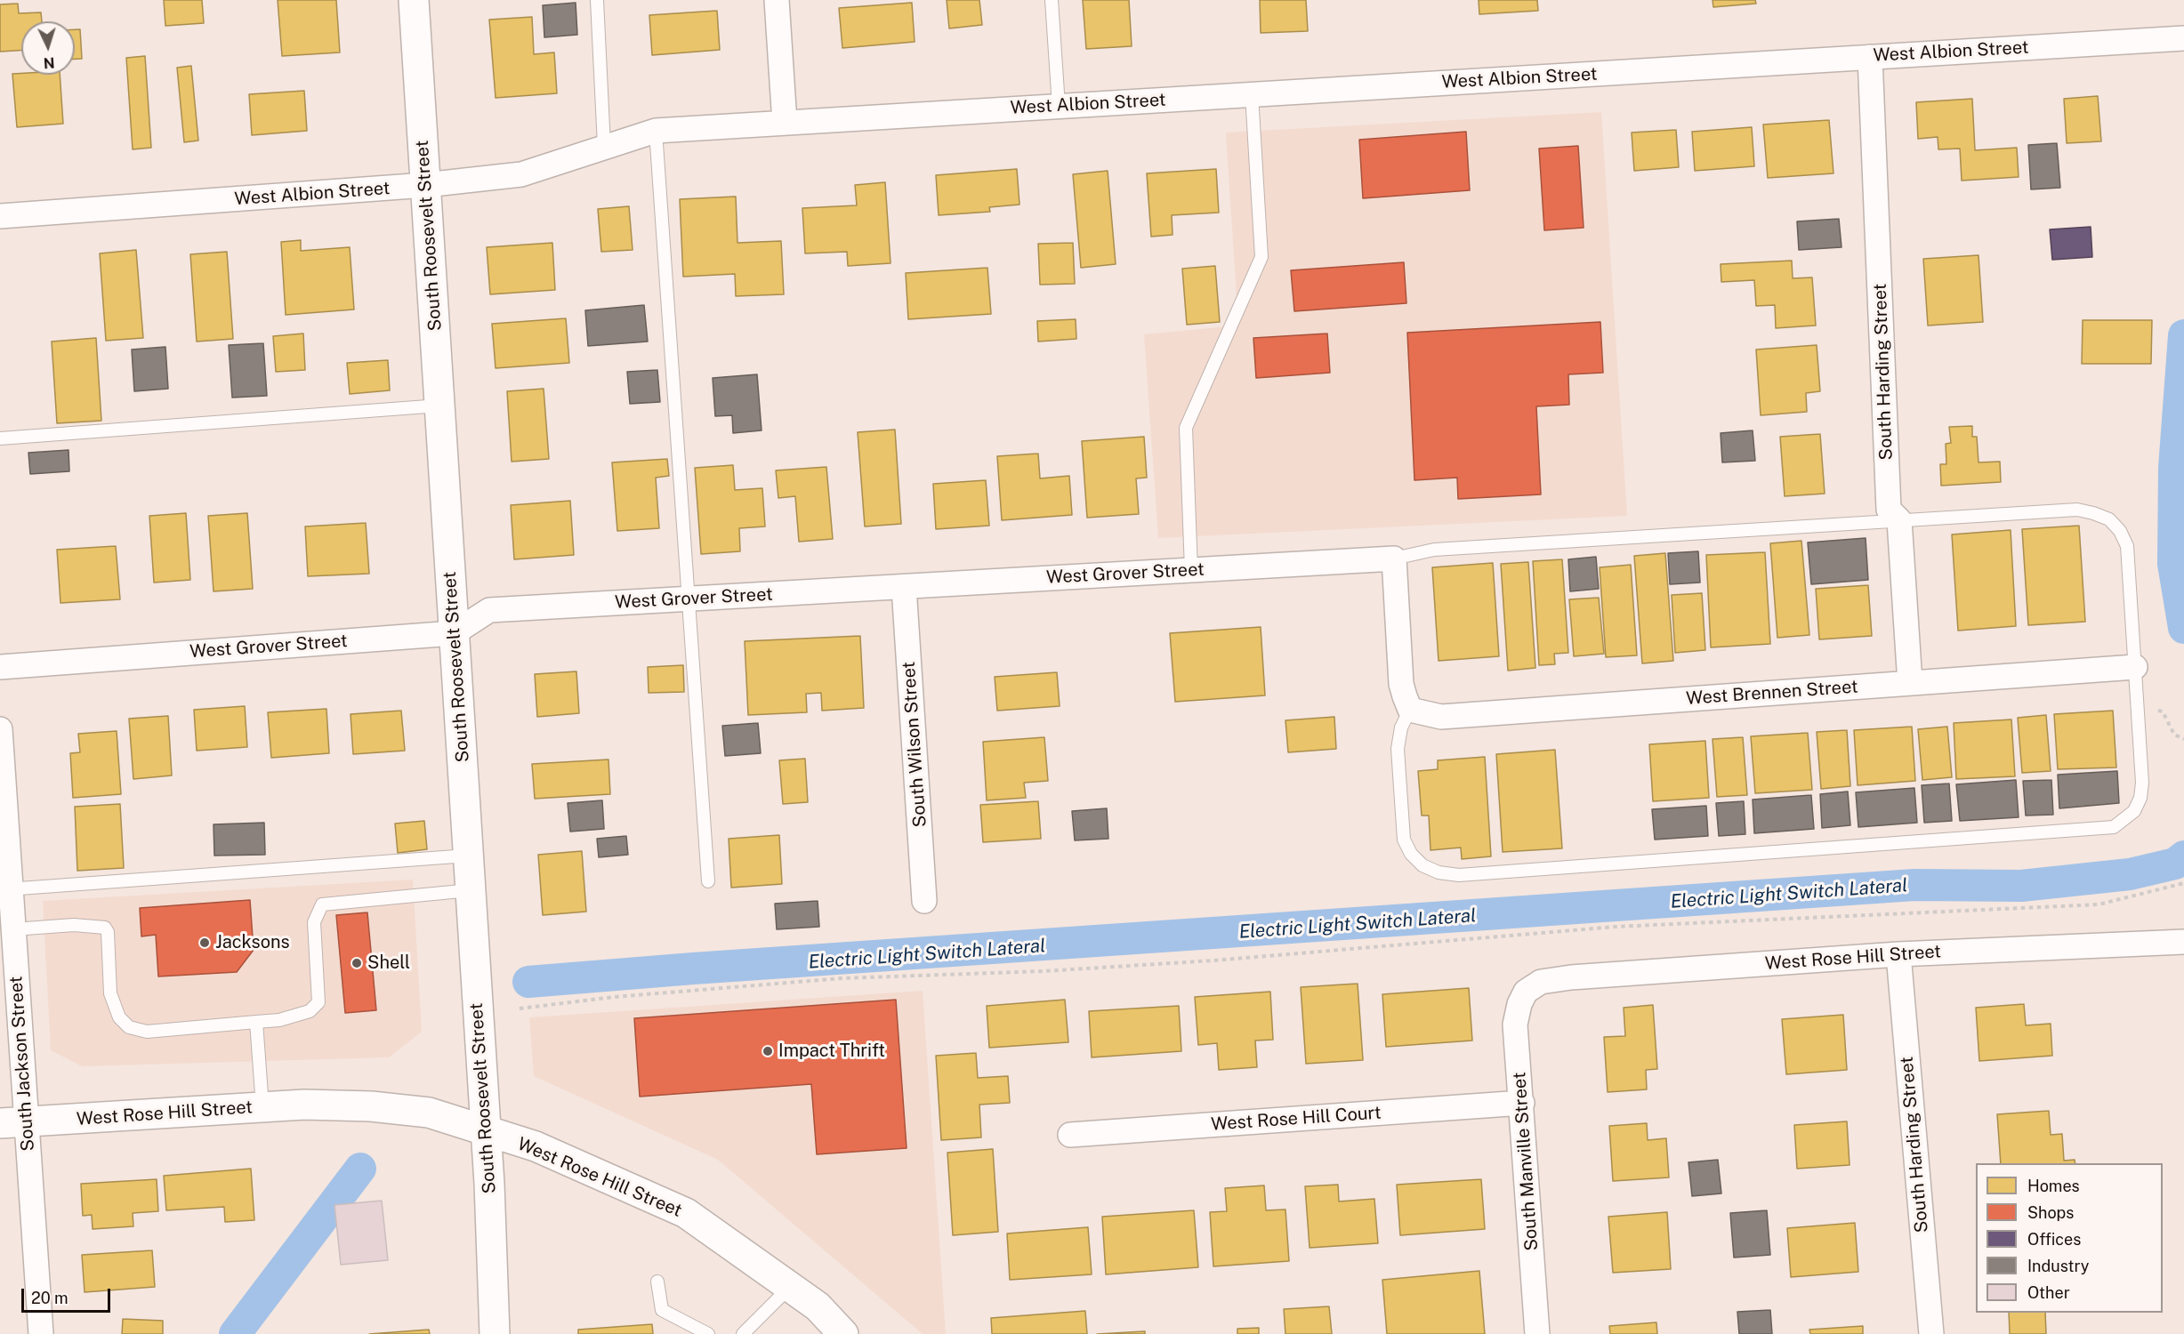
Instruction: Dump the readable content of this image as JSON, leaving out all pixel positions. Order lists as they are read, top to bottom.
{
  "streets": {
    "street": [
      "West Albion Street",
      "South Roosevelt Street",
      "South Harding Street",
      "West Grover Street",
      "West Brennen Street",
      "South Wilson Street",
      "West Rose Hill Street",
      "South Jackson Street",
      "West Rose Hill Court",
      "South Manville Street"
    ]
  },
  "crossings": [
    ["West Albion Street", "South Roosevelt Street"],
    ["West Albion Street", "South Harding Street"],
    ["South Roosevelt Street", "West Grover Street"],
    ["South Roosevelt Street", "West Rose Hill Street"],
    ["South Harding Street", "West Brennen Street"],
    ["South Harding Street", "West Rose Hill Street"],
    ["West Grover Street", "South Wilson Street"],
    ["West Rose Hill Street", "South Jackson Street"],
    ["West Rose Hill Street", "South Manville Street"],
    ["West Rose Hill Court", "South Manville Street"]
  ],
  "water": ["Electric Light Switch Lateral"],
  "places": ["Jacksons", "Shell", "Impact Thrift"],
  "legend": [
    "Homes",
    "Shops",
    "Offices",
    "Industry",
    "Other"
  ],
  "scale_bar": "20 m",
  "north": "bottom"
}
